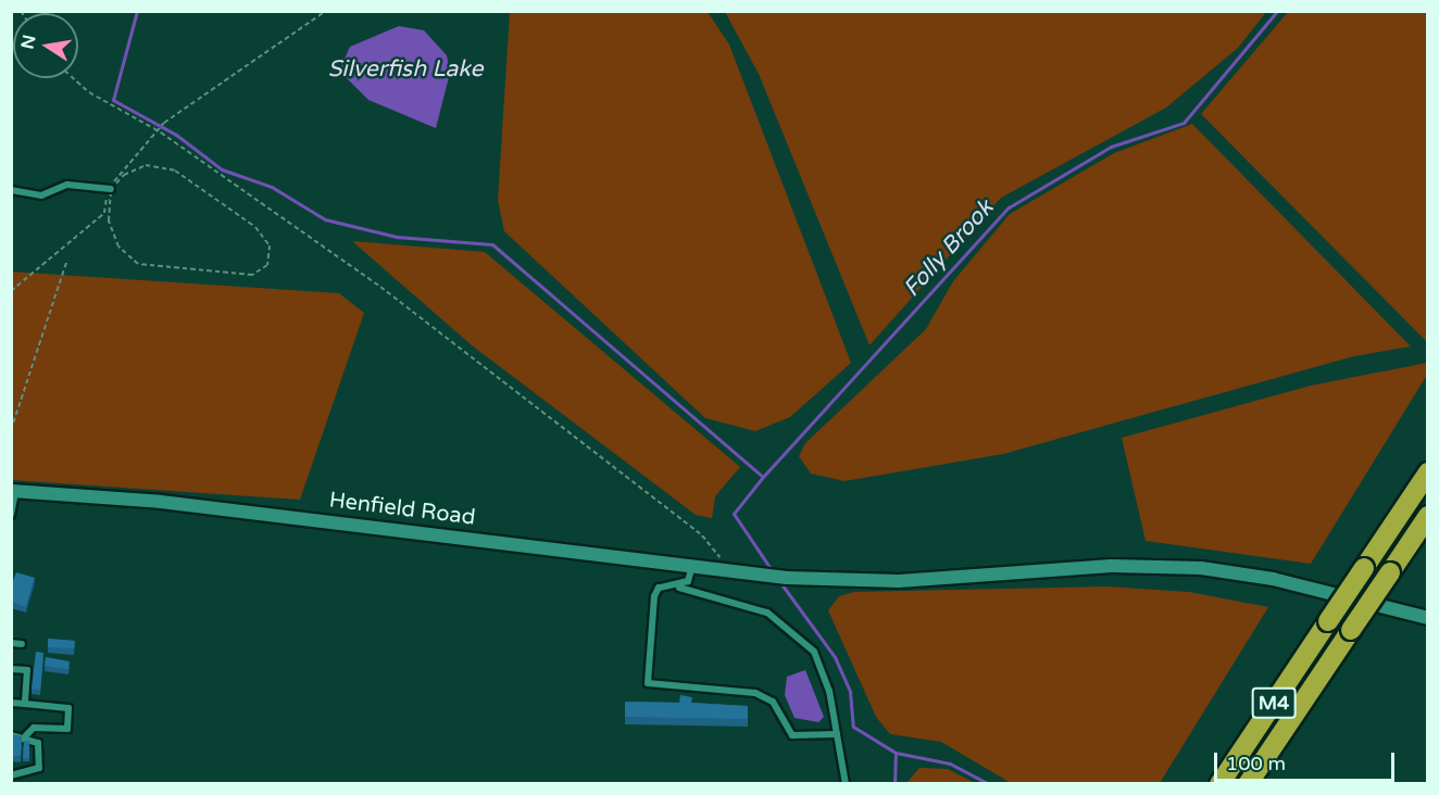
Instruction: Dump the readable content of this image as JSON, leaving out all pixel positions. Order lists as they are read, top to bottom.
{
  "streets": {
    "highway": ["M4"],
    "street": ["Henfield Road"]
  },
  "water": ["Silverfish Lake", "Folly Brook"],
  "scale_bar": "100 m",
  "north": "left"
}
